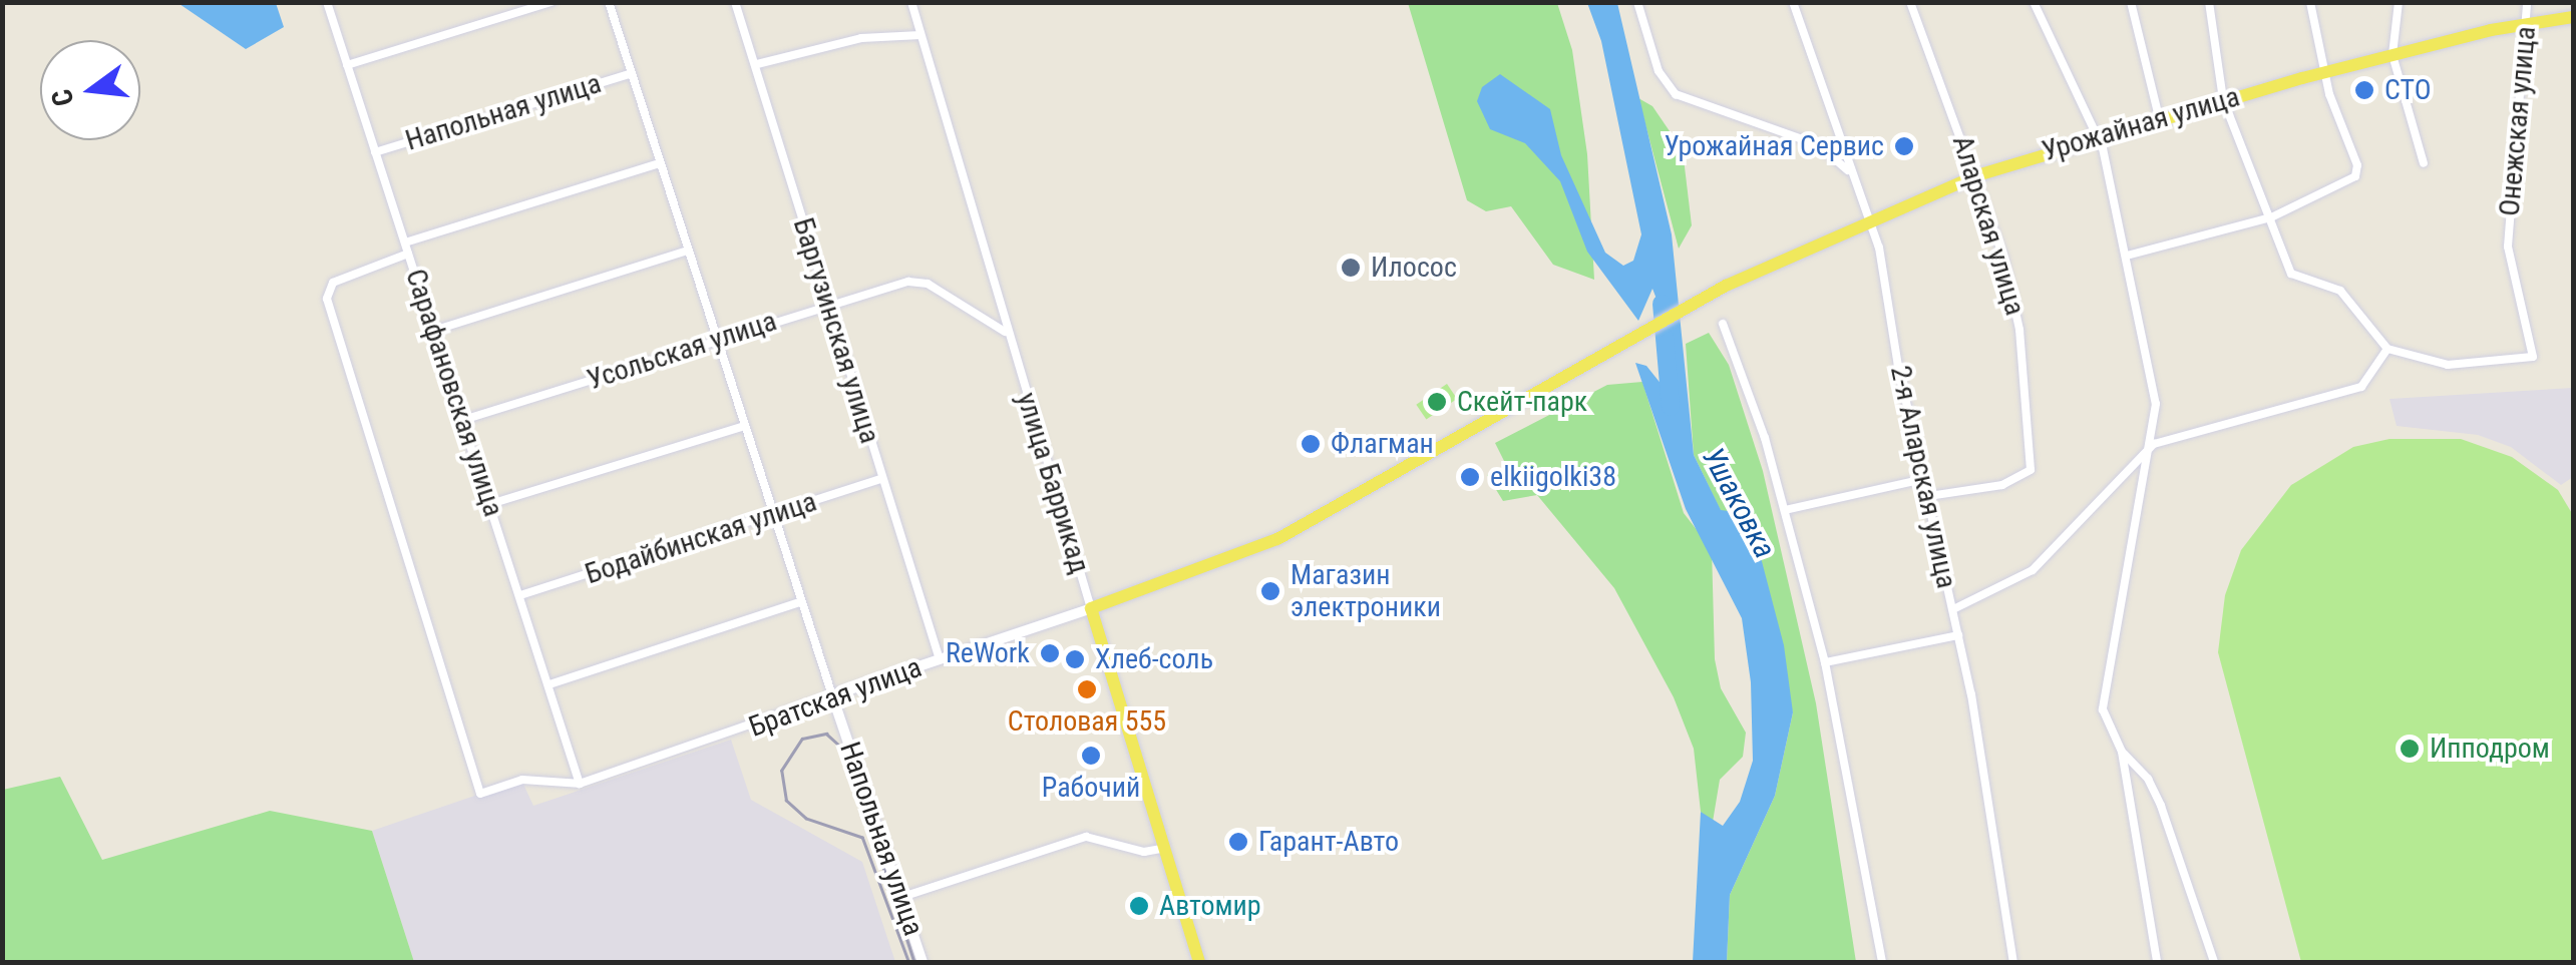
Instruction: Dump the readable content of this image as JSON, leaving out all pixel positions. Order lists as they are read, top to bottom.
{
  "streets": {
    "main road": ["Урожайная улица", "улица Баррикад"],
    "street": [
      "Напольная улица",
      "Онежская улица",
      "Аларская улица",
      "Баргузинская улица",
      "Усольская улица",
      "Сарафановская улица",
      "2-я Аларская улица",
      "Бодайбинская улица",
      "Братская улица"
    ]
  },
  "crossings": [
    ["Напольная улица", "Усольская улица"],
    ["Напольная улица", "Сарафановская улица"],
    ["Напольная улица", "Бодайбинская улица"],
    ["Напольная улица", "Братская улица"],
    ["Онежская улица", "Урожайная улица"],
    ["Урожайная улица", "Аларская улица"],
    ["Урожайная улица", "2-я Аларская улица"],
    ["Урожайная улица", "улица Баррикад"],
    ["Урожайная улица", "Братская улица"],
    ["Аларская улица", "2-я Аларская улица"],
    ["Баргузинская улица", "Усольская улица"],
    ["Баргузинская улица", "Бодайбинская улица"],
    ["Баргузинская улица", "Братская улица"],
    ["Усольская улица", "Сарафановская улица"],
    ["Усольская улица", "улица Баррикад"],
    ["Сарафановская улица", "Бодайбинская улица"],
    ["Сарафановская улица", "Братская улица"],
    ["улица Баррикад", "Братская улица"]
  ],
  "water": ["Ушаковка"],
  "places": [
    "СТО",
    "Урожайная Сервис",
    "Илосос",
    "Скейт-парк",
    "Флагман",
    "elkiigolki38",
    "Магазин электроники",
    "ReWork",
    "Хлеб-соль",
    "Столовая 555",
    "Ипподром",
    "Рабочий",
    "Гарант-Авто",
    "Автомир"
  ],
  "north": "left"
}
